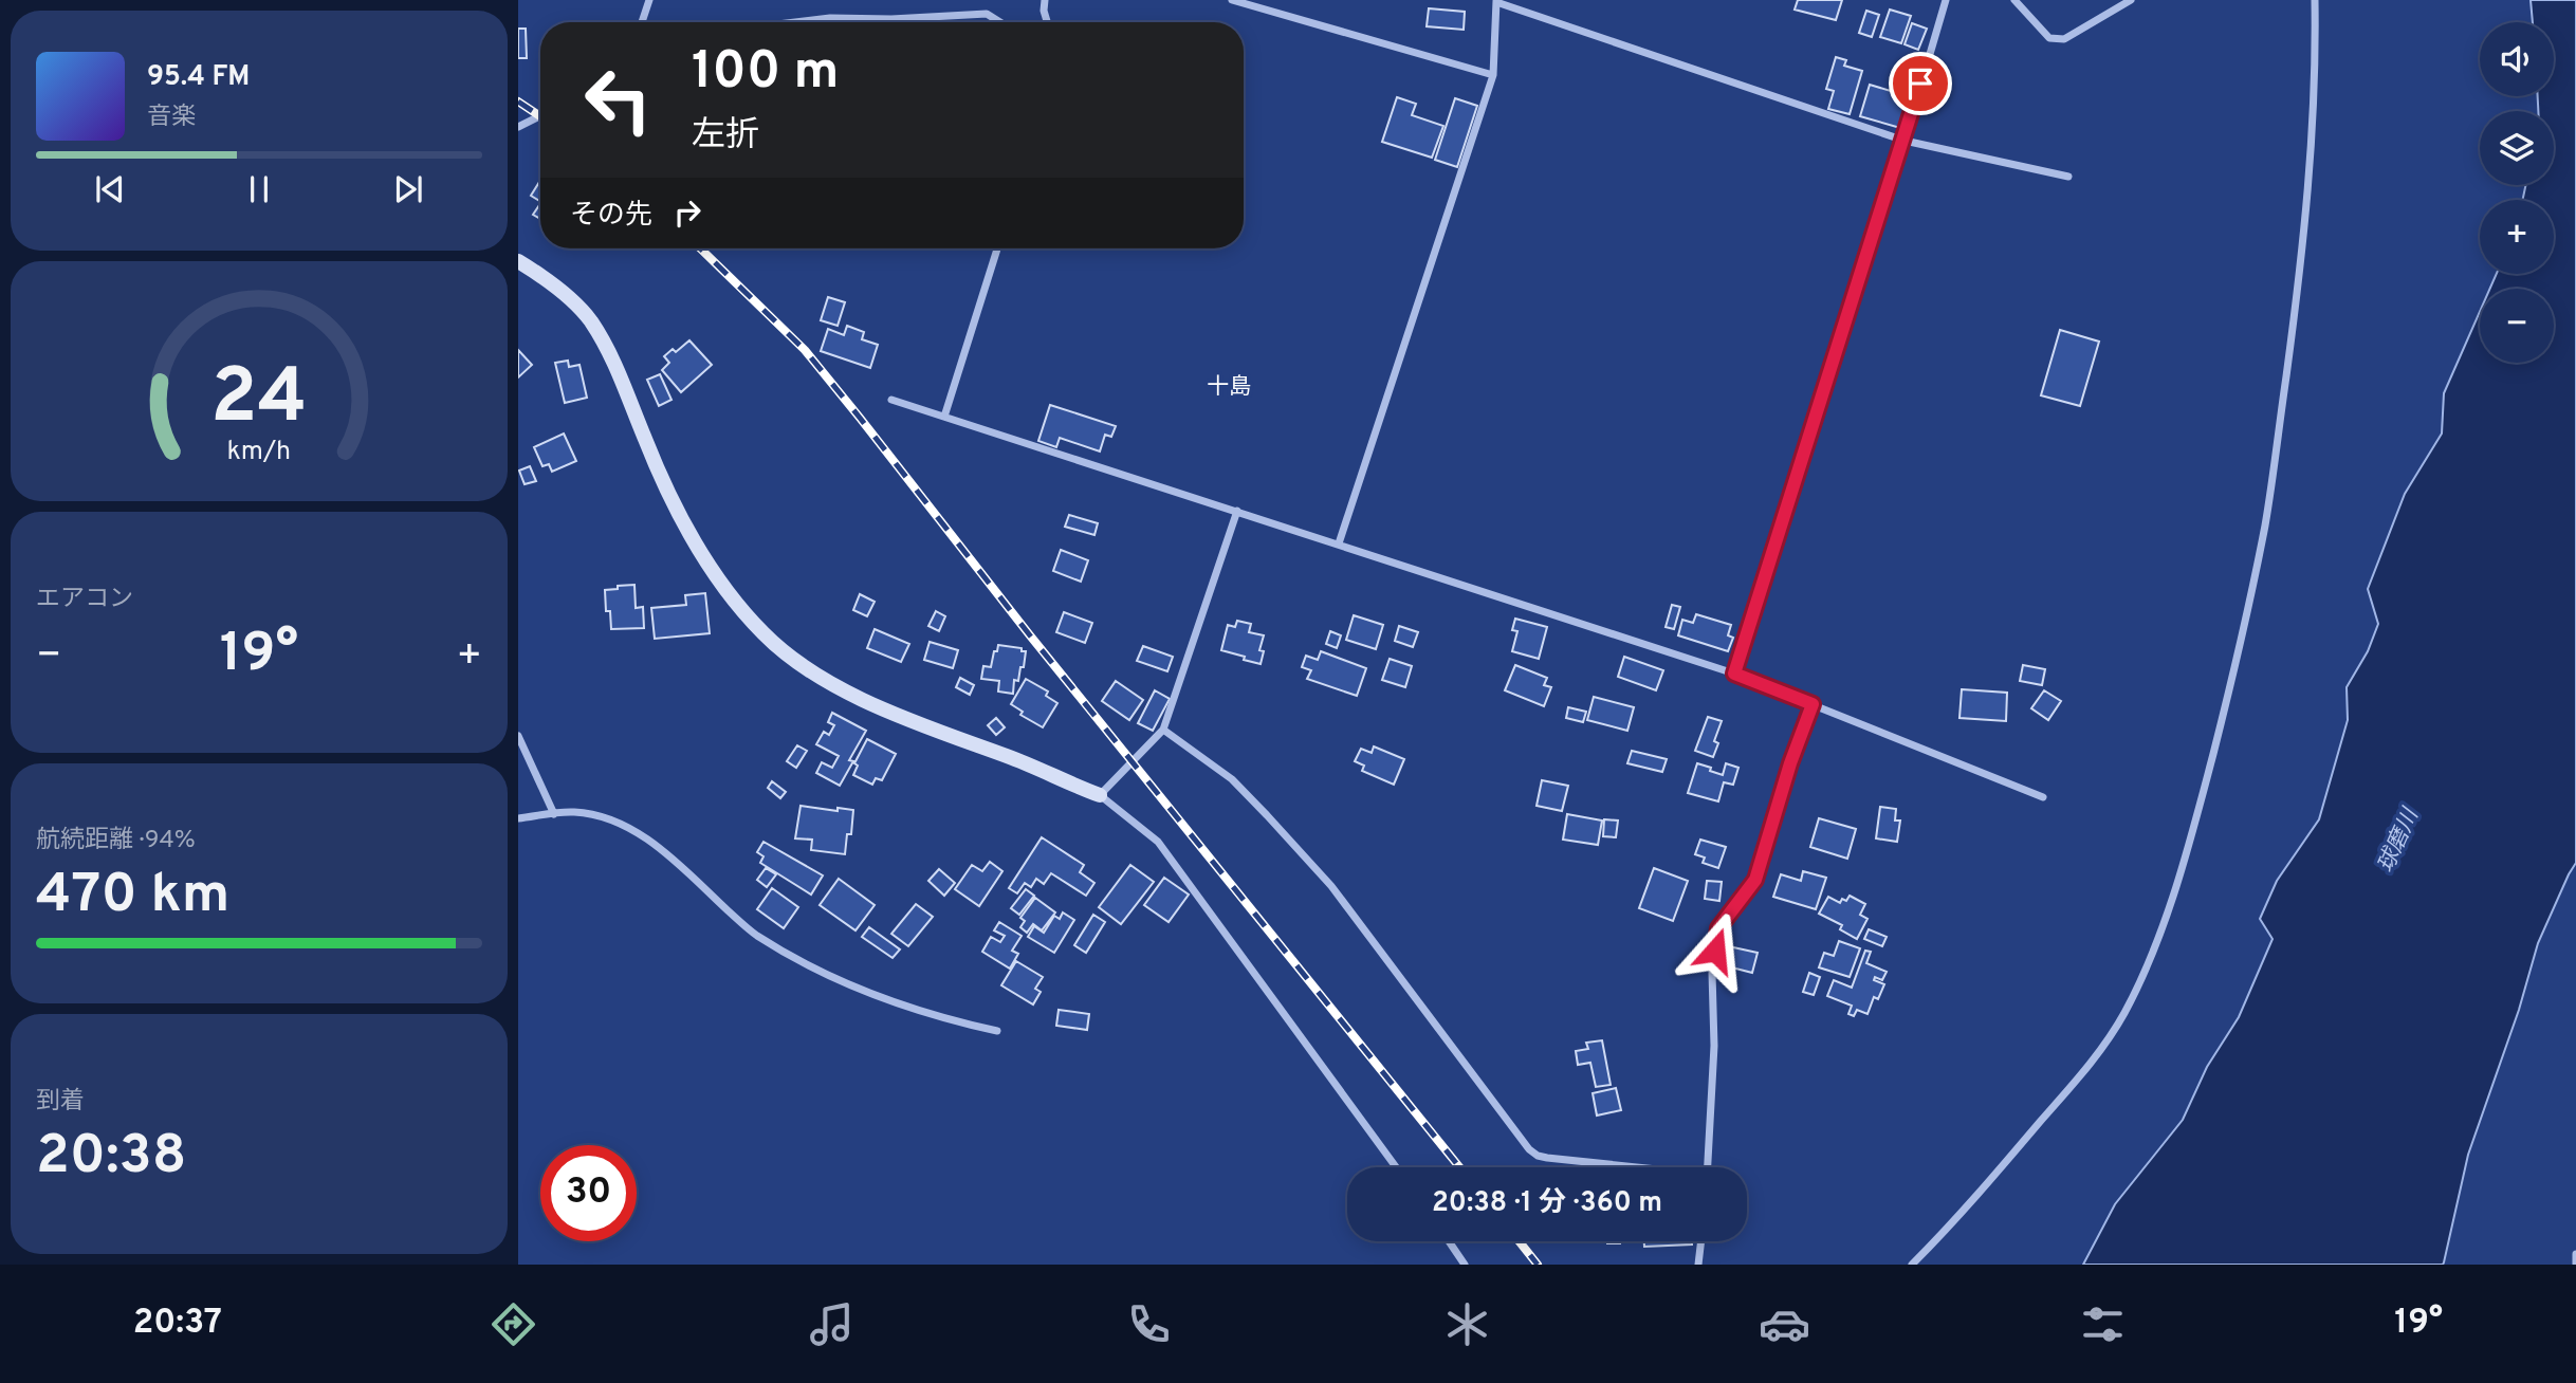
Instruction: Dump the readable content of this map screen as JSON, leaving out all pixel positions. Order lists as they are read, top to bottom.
{
  "districts": ["十島"],
  "water": ["球磨川"],
  "page": {
    "map_buttons": ["+", "−"],
    "turn": ["100 m", "左折"],
    "song": ["95.4 FM", "音楽"],
    "then": "その先",
    "tile": [
      "エアコン",
      ["航続距離 · 94%", "470 km"],
      ["到着", "20:38"]
    ],
    "heat": ["−", "19°", "+"],
    "limit": "30",
    "trip": "20:38 · 1 分 · 360 m",
    "tabs": ["20:37", "19°"],
    "gauge": ["24", "km/h"]
  }
}
